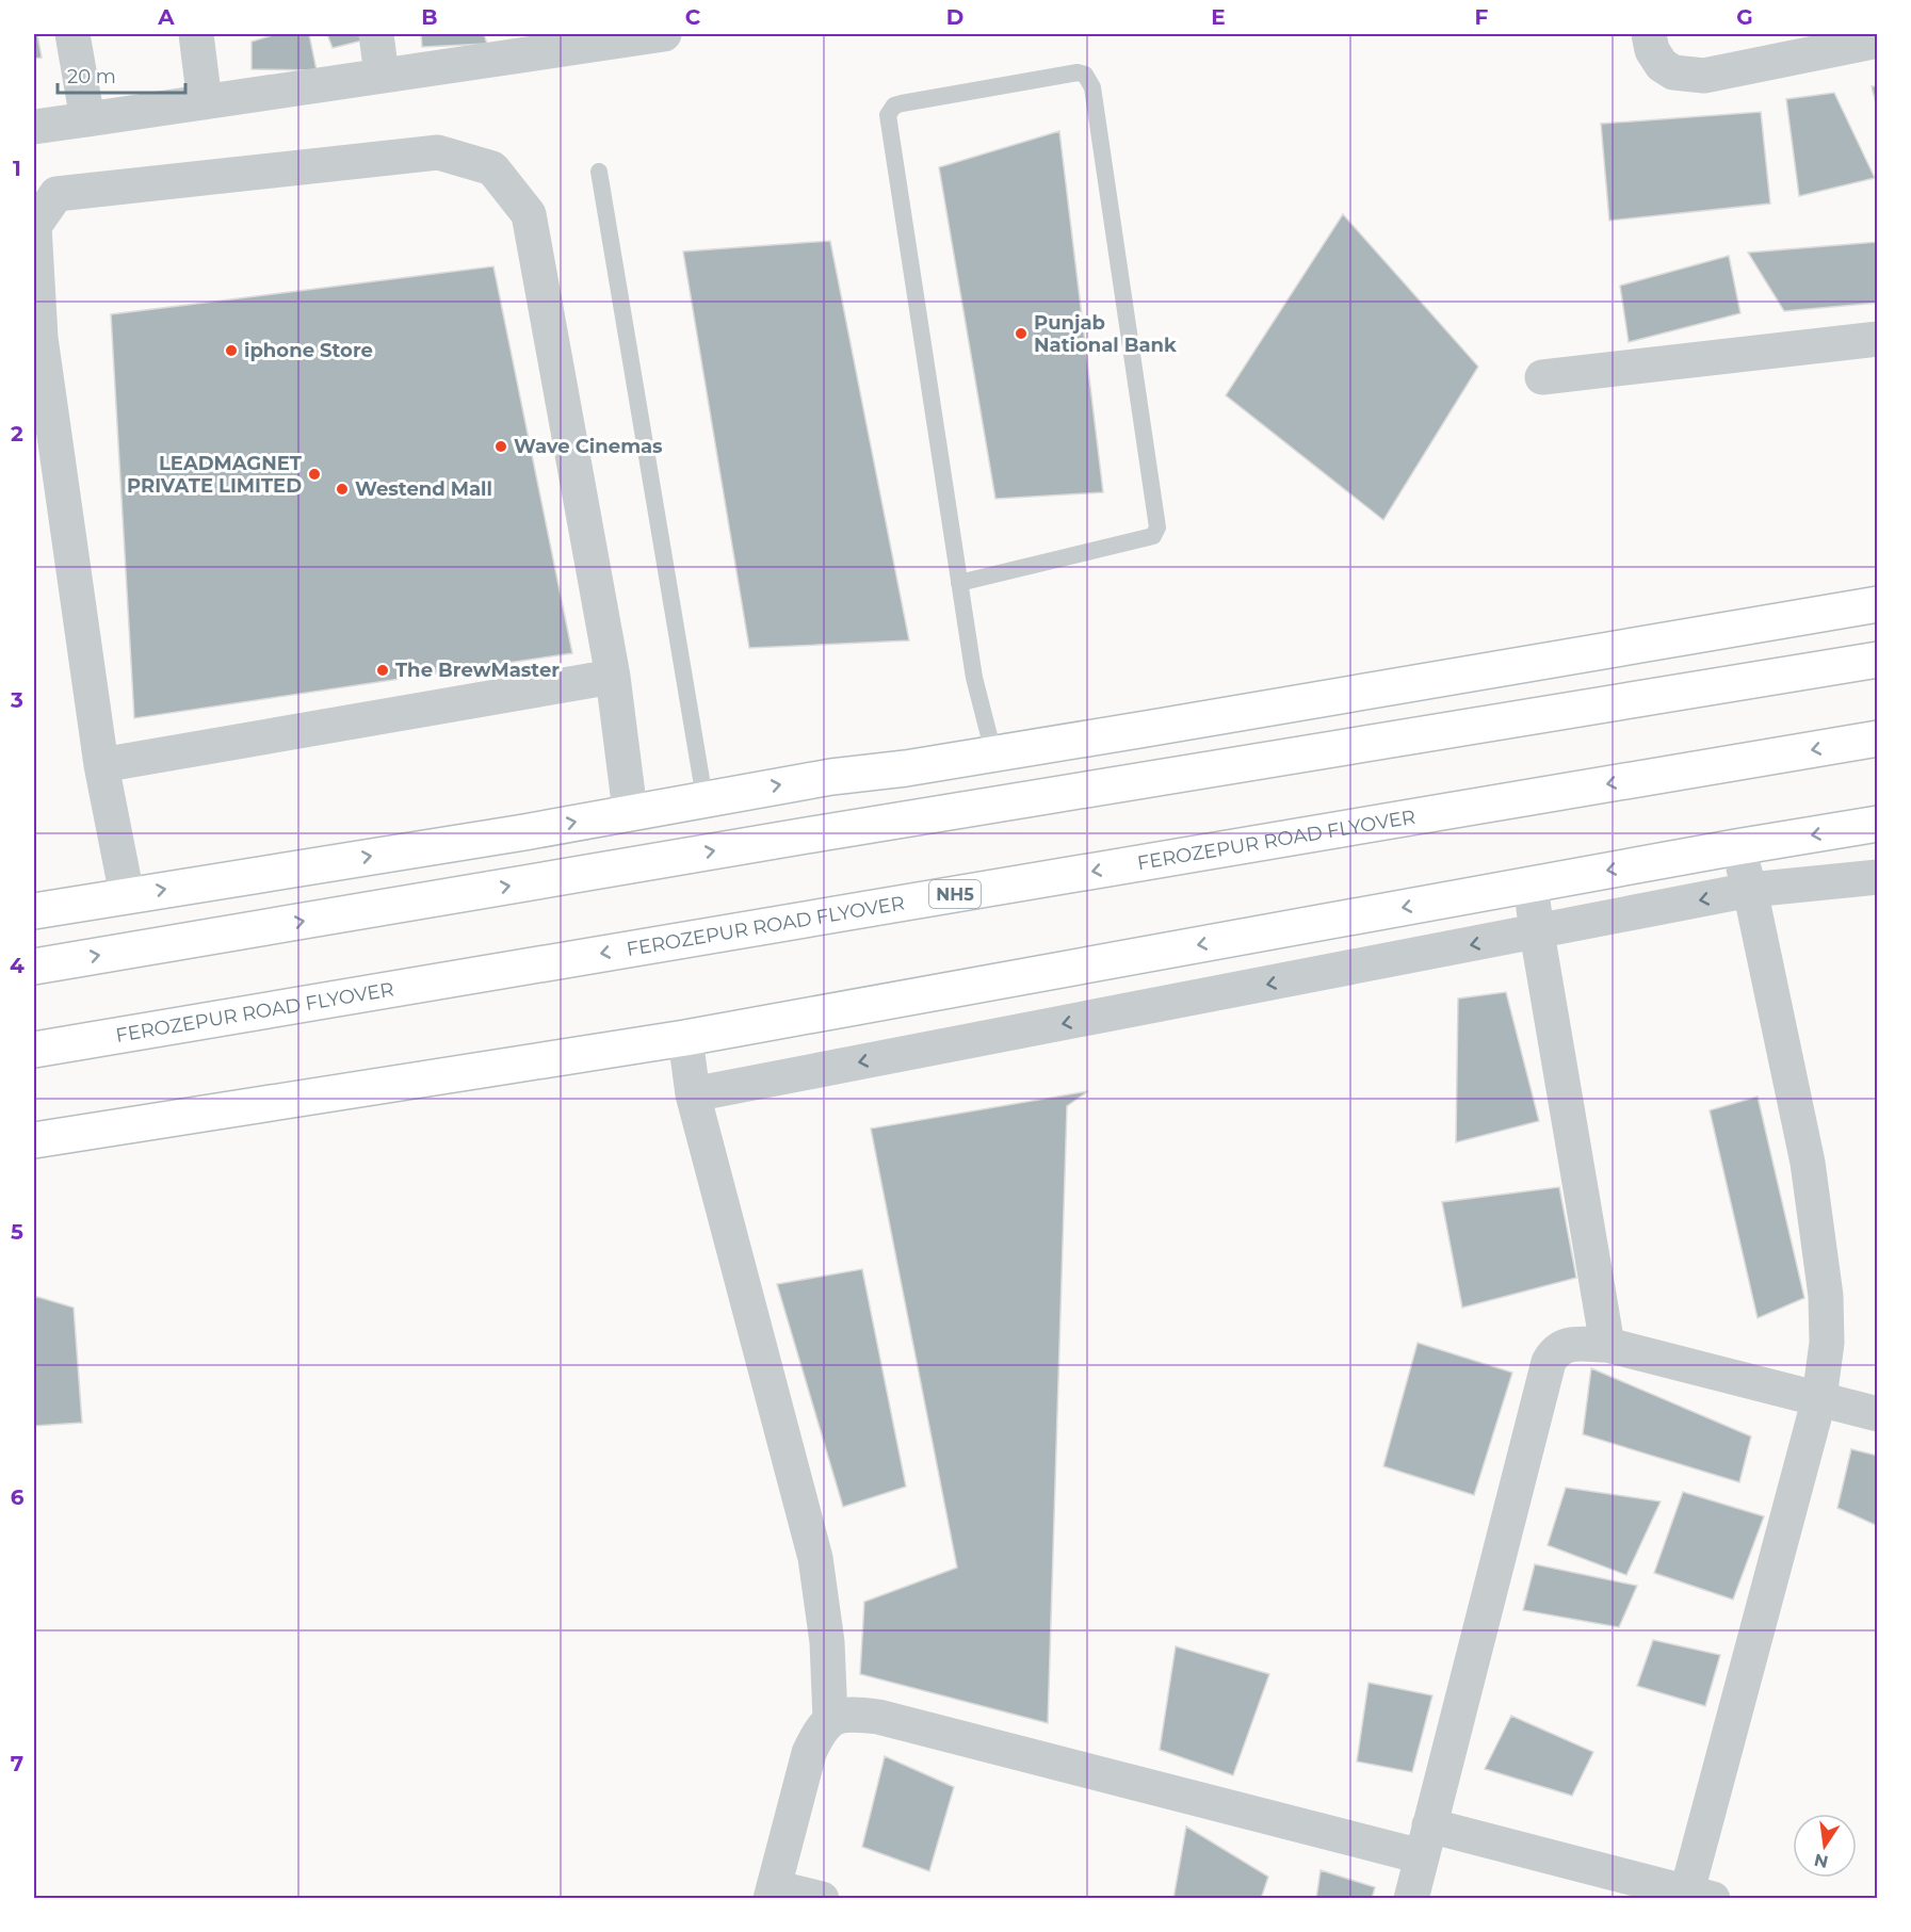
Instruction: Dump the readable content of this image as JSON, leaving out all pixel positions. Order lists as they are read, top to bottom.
{
  "streets": {
    "main road": ["FEROZEPUR ROAD FLYOVER", "NH5"]
  },
  "places": [
    "Punjab National Bank",
    "iphone Store",
    "Wave Cinemas",
    "LEADMAGNET PRIVATE LIMITED",
    "Westend Mall",
    "The BrewMaster"
  ],
  "scale_bar": "20 m",
  "north": "bottom",
  "grid": {
    "columns": [
      "A",
      "B",
      "C",
      "D",
      "E",
      "F",
      "G"
    ],
    "rows": [
      "1",
      "2",
      "3",
      "4",
      "5",
      "6",
      "7"
    ]
  }
}
